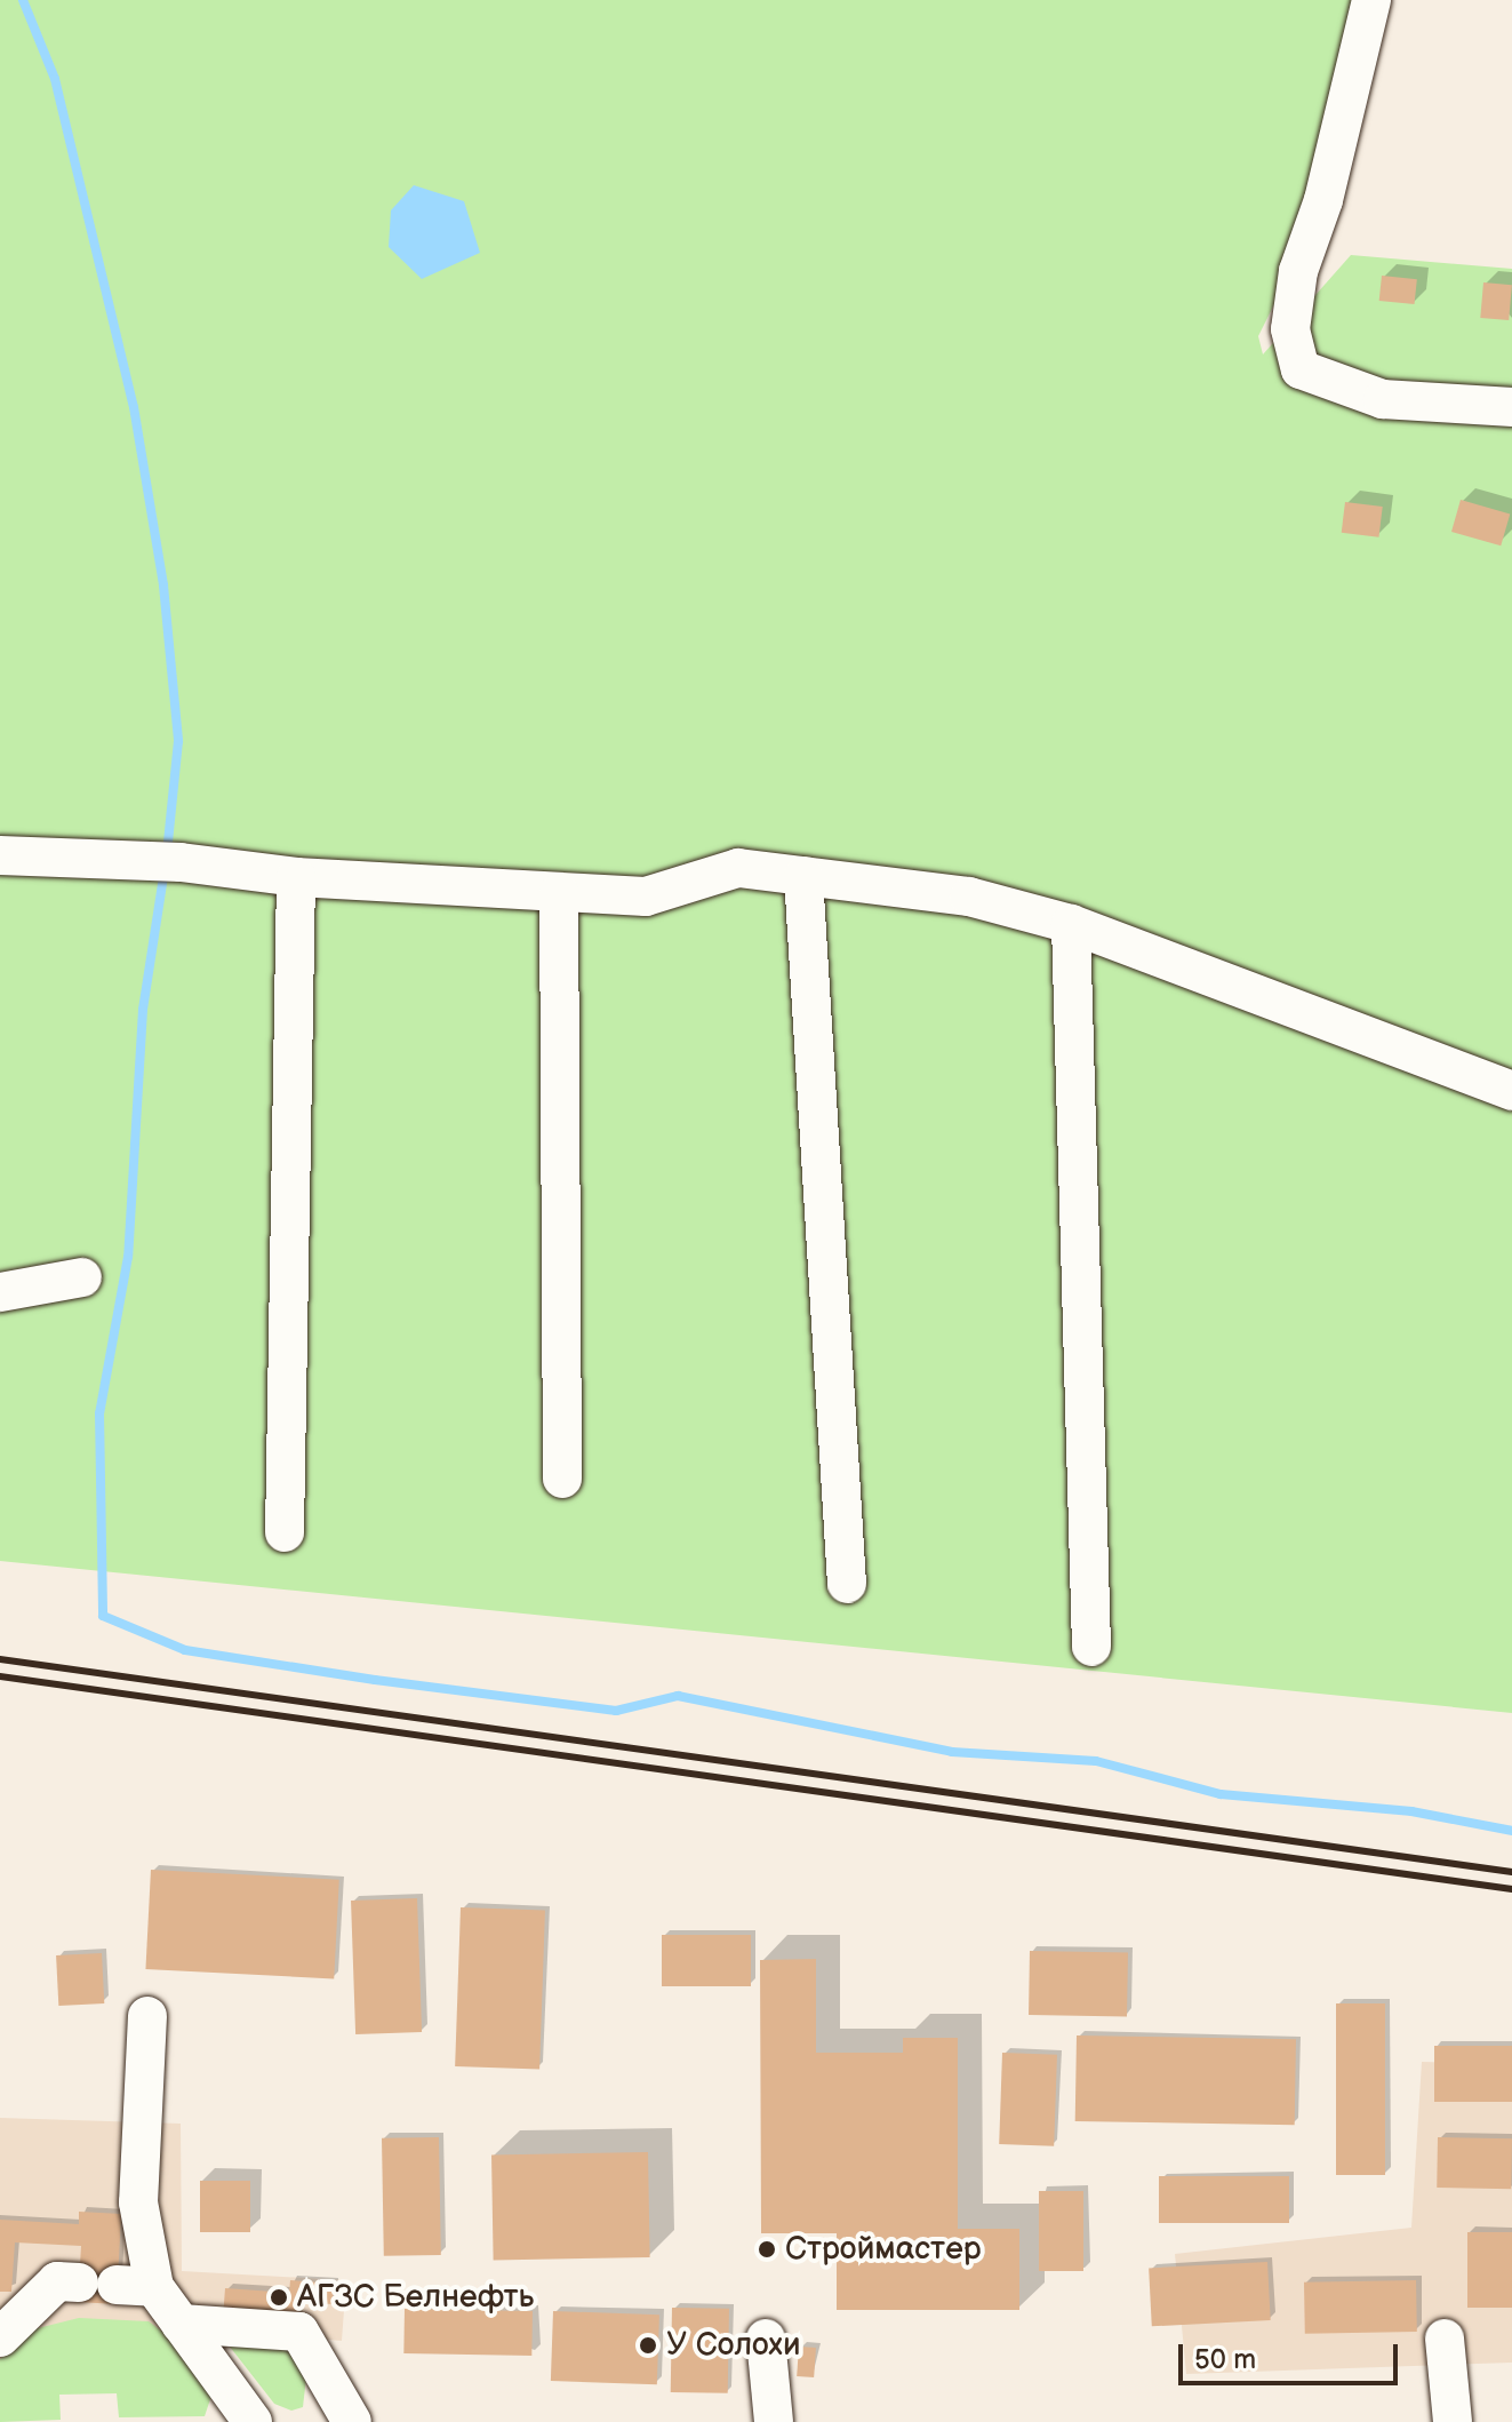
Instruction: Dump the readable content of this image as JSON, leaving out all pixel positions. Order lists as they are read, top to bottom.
{
  "places": ["Строймастер", "АГЗС Белнефть", "У Солохи"],
  "scale_bar": "50 m"
}
